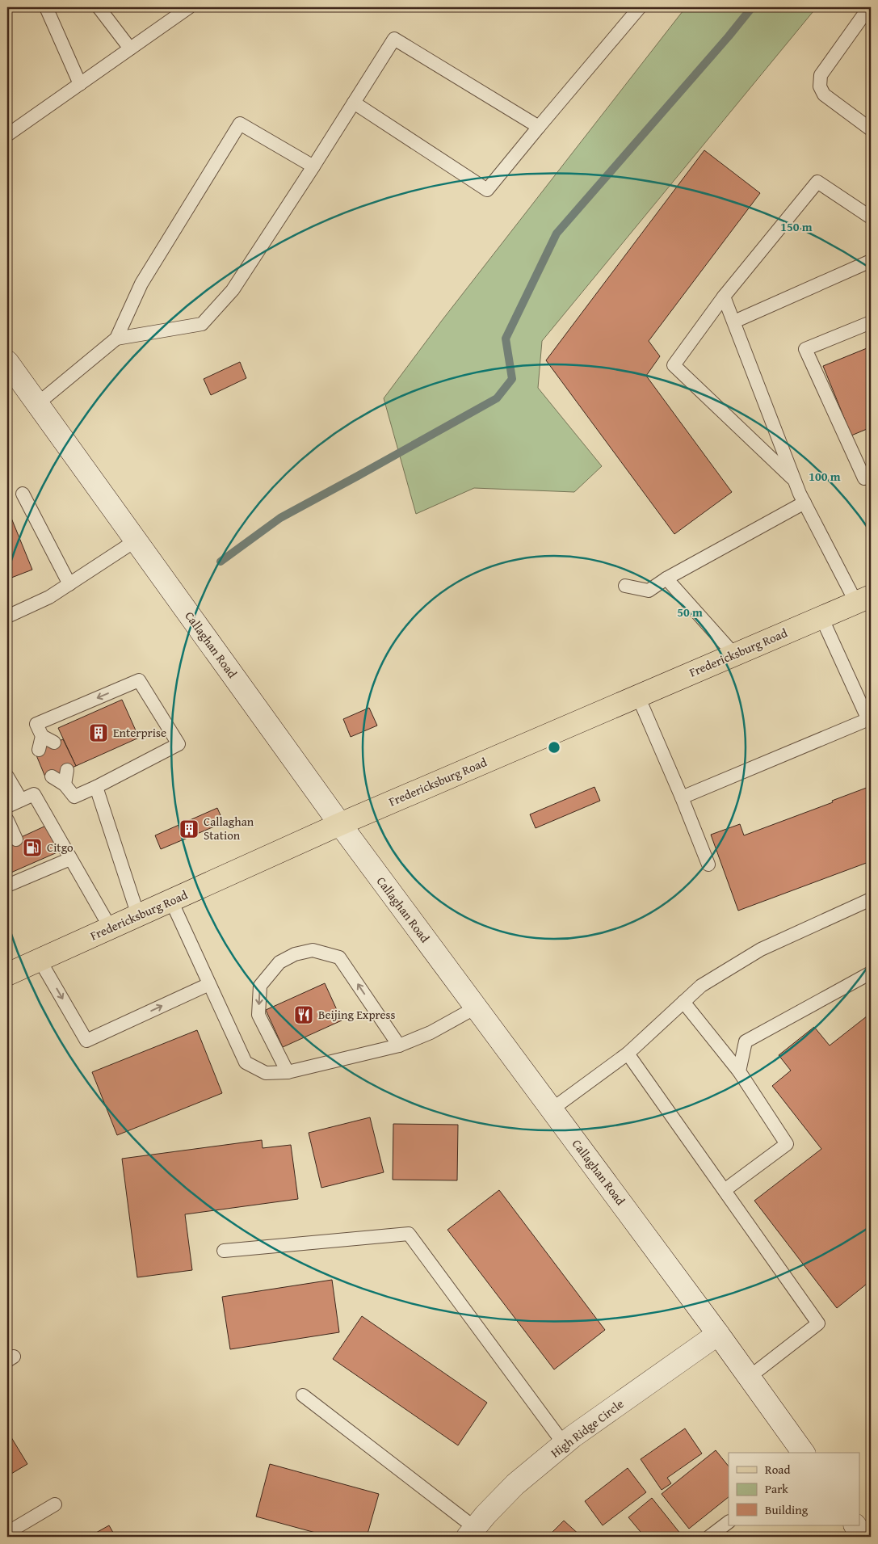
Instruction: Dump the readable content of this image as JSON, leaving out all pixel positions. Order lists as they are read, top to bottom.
{
  "streets": {
    "main road": ["Callaghan Road", "Fredericksburg Road", "High Ridge Circle"]
  },
  "crossings": [
    ["Callaghan Road", "Fredericksburg Road"],
    ["Callaghan Road", "High Ridge Circle"]
  ],
  "places": {
    "building": ["Enterprise", "Callaghan Station"],
    "fuel station": ["Citgo"],
    "restaurant": ["Beijing Express"]
  },
  "legend": ["Road", "Park", "Building"],
  "rings": ["150 m", "100 m", "50 m"]
}
